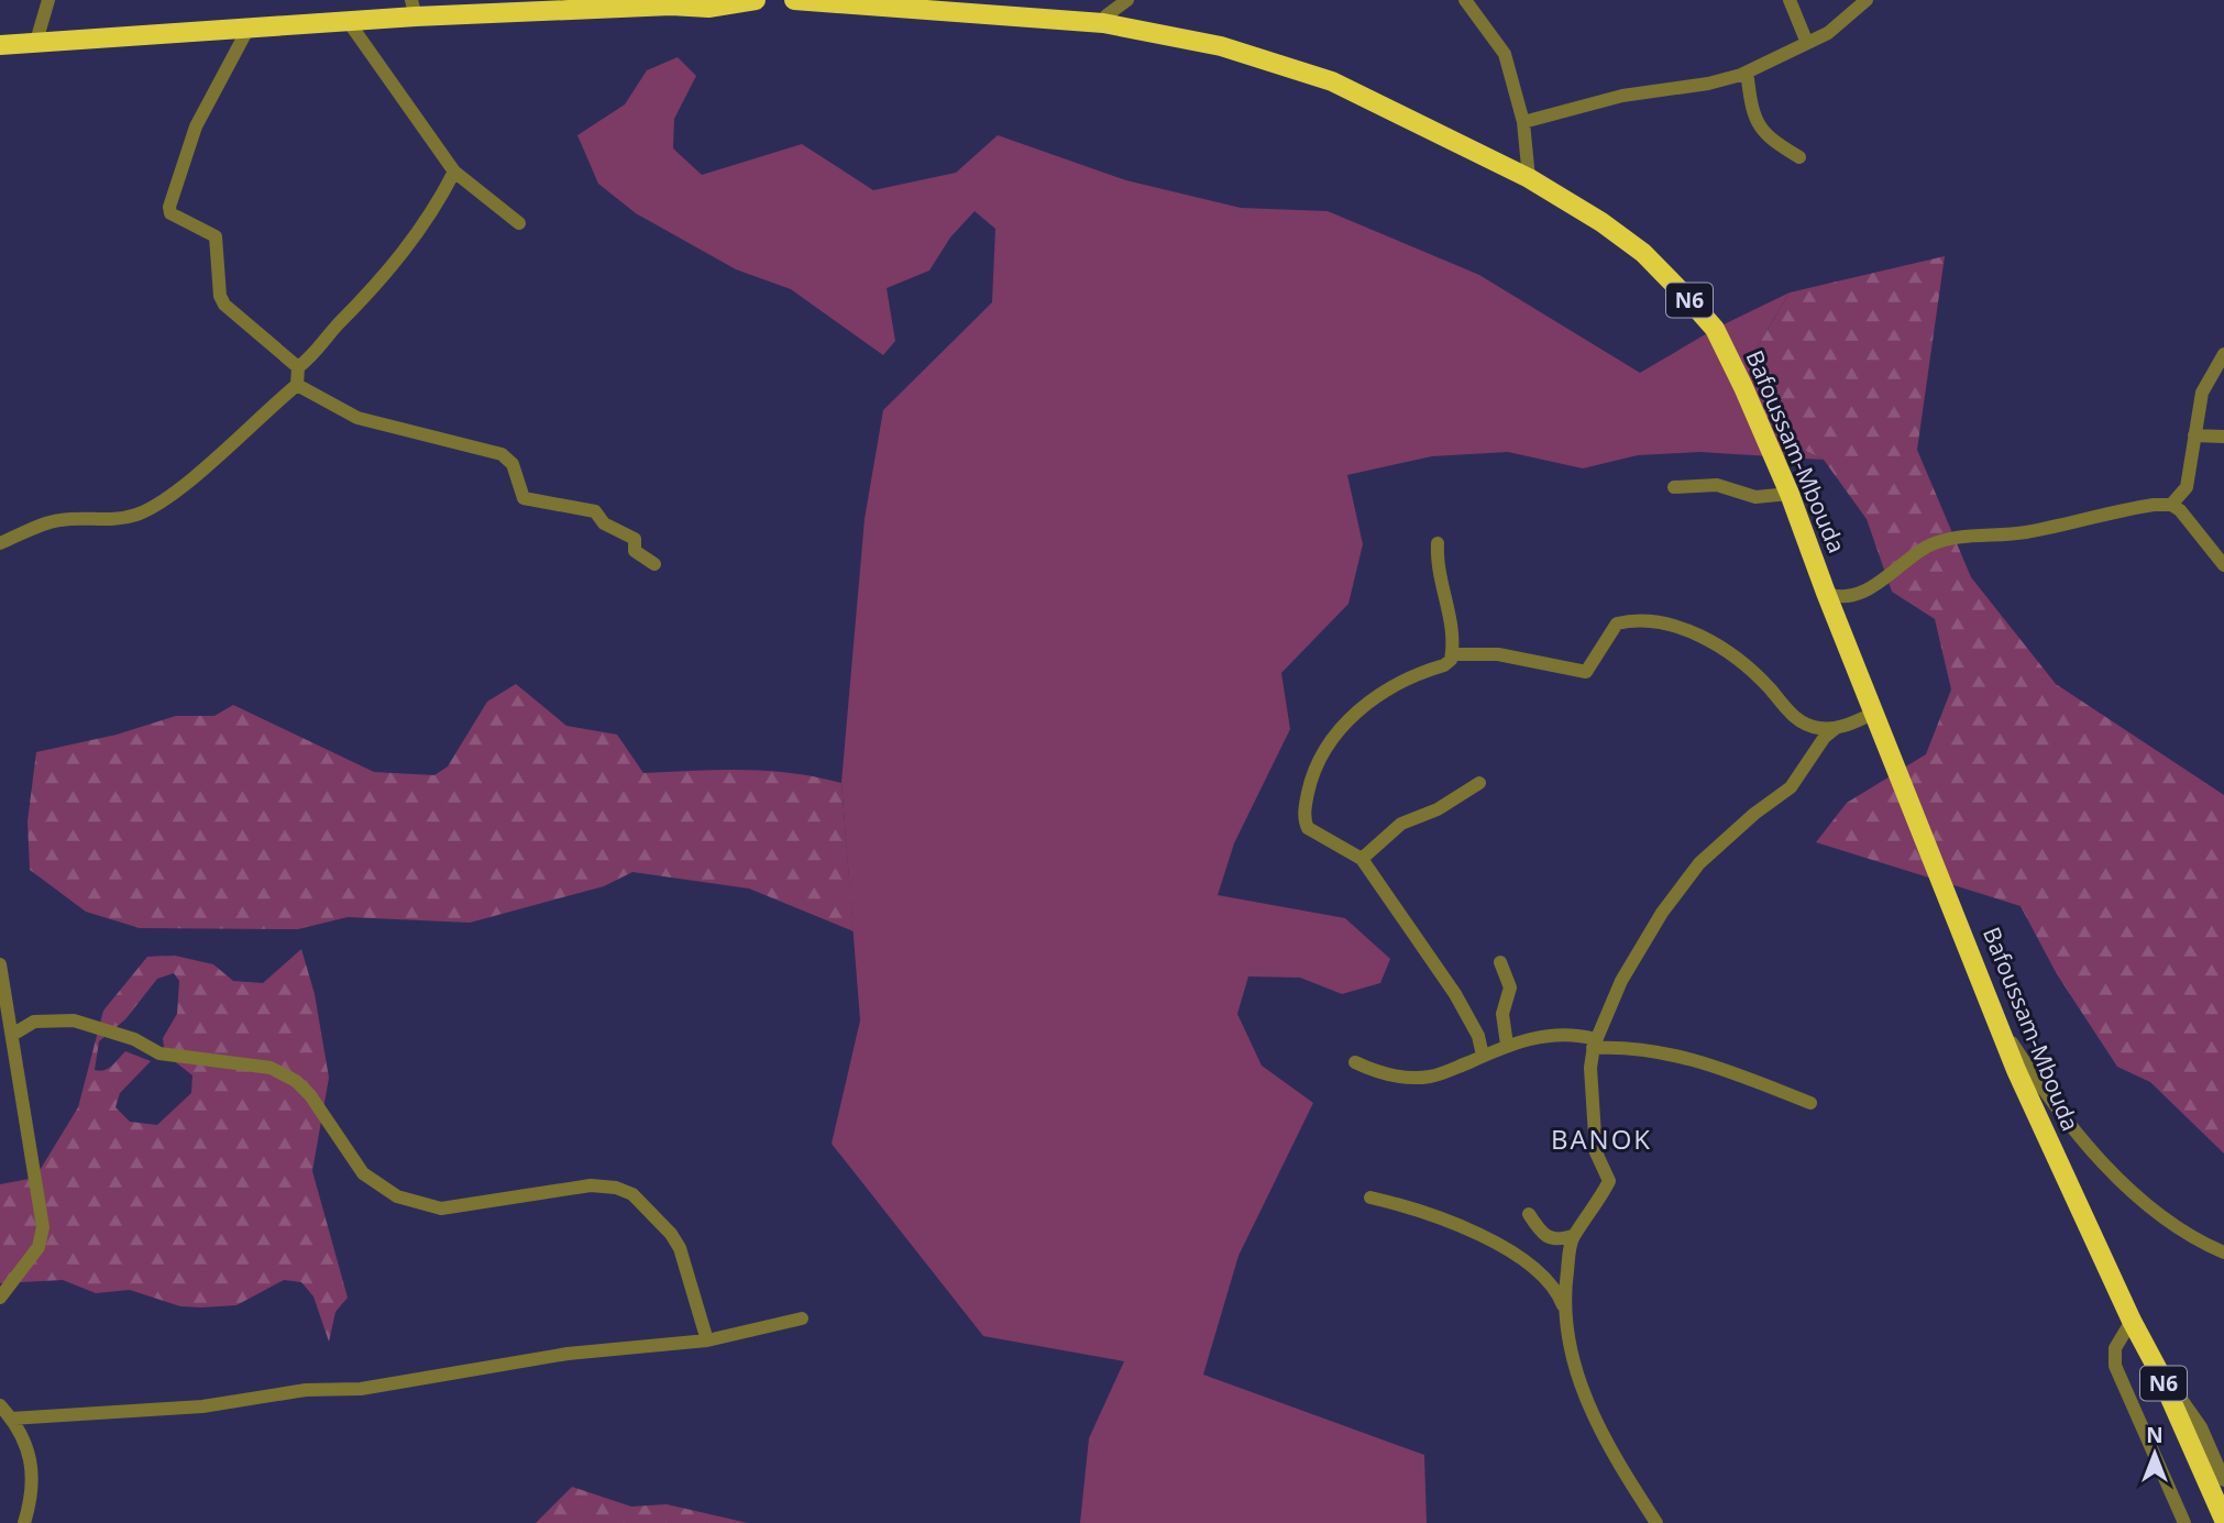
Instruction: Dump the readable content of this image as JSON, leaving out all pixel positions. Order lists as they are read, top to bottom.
{
  "streets": {
    "highway": ["N6", "Bafoussam-Mbouda"]
  },
  "districts": ["BANOK"],
  "north": "top"
}
